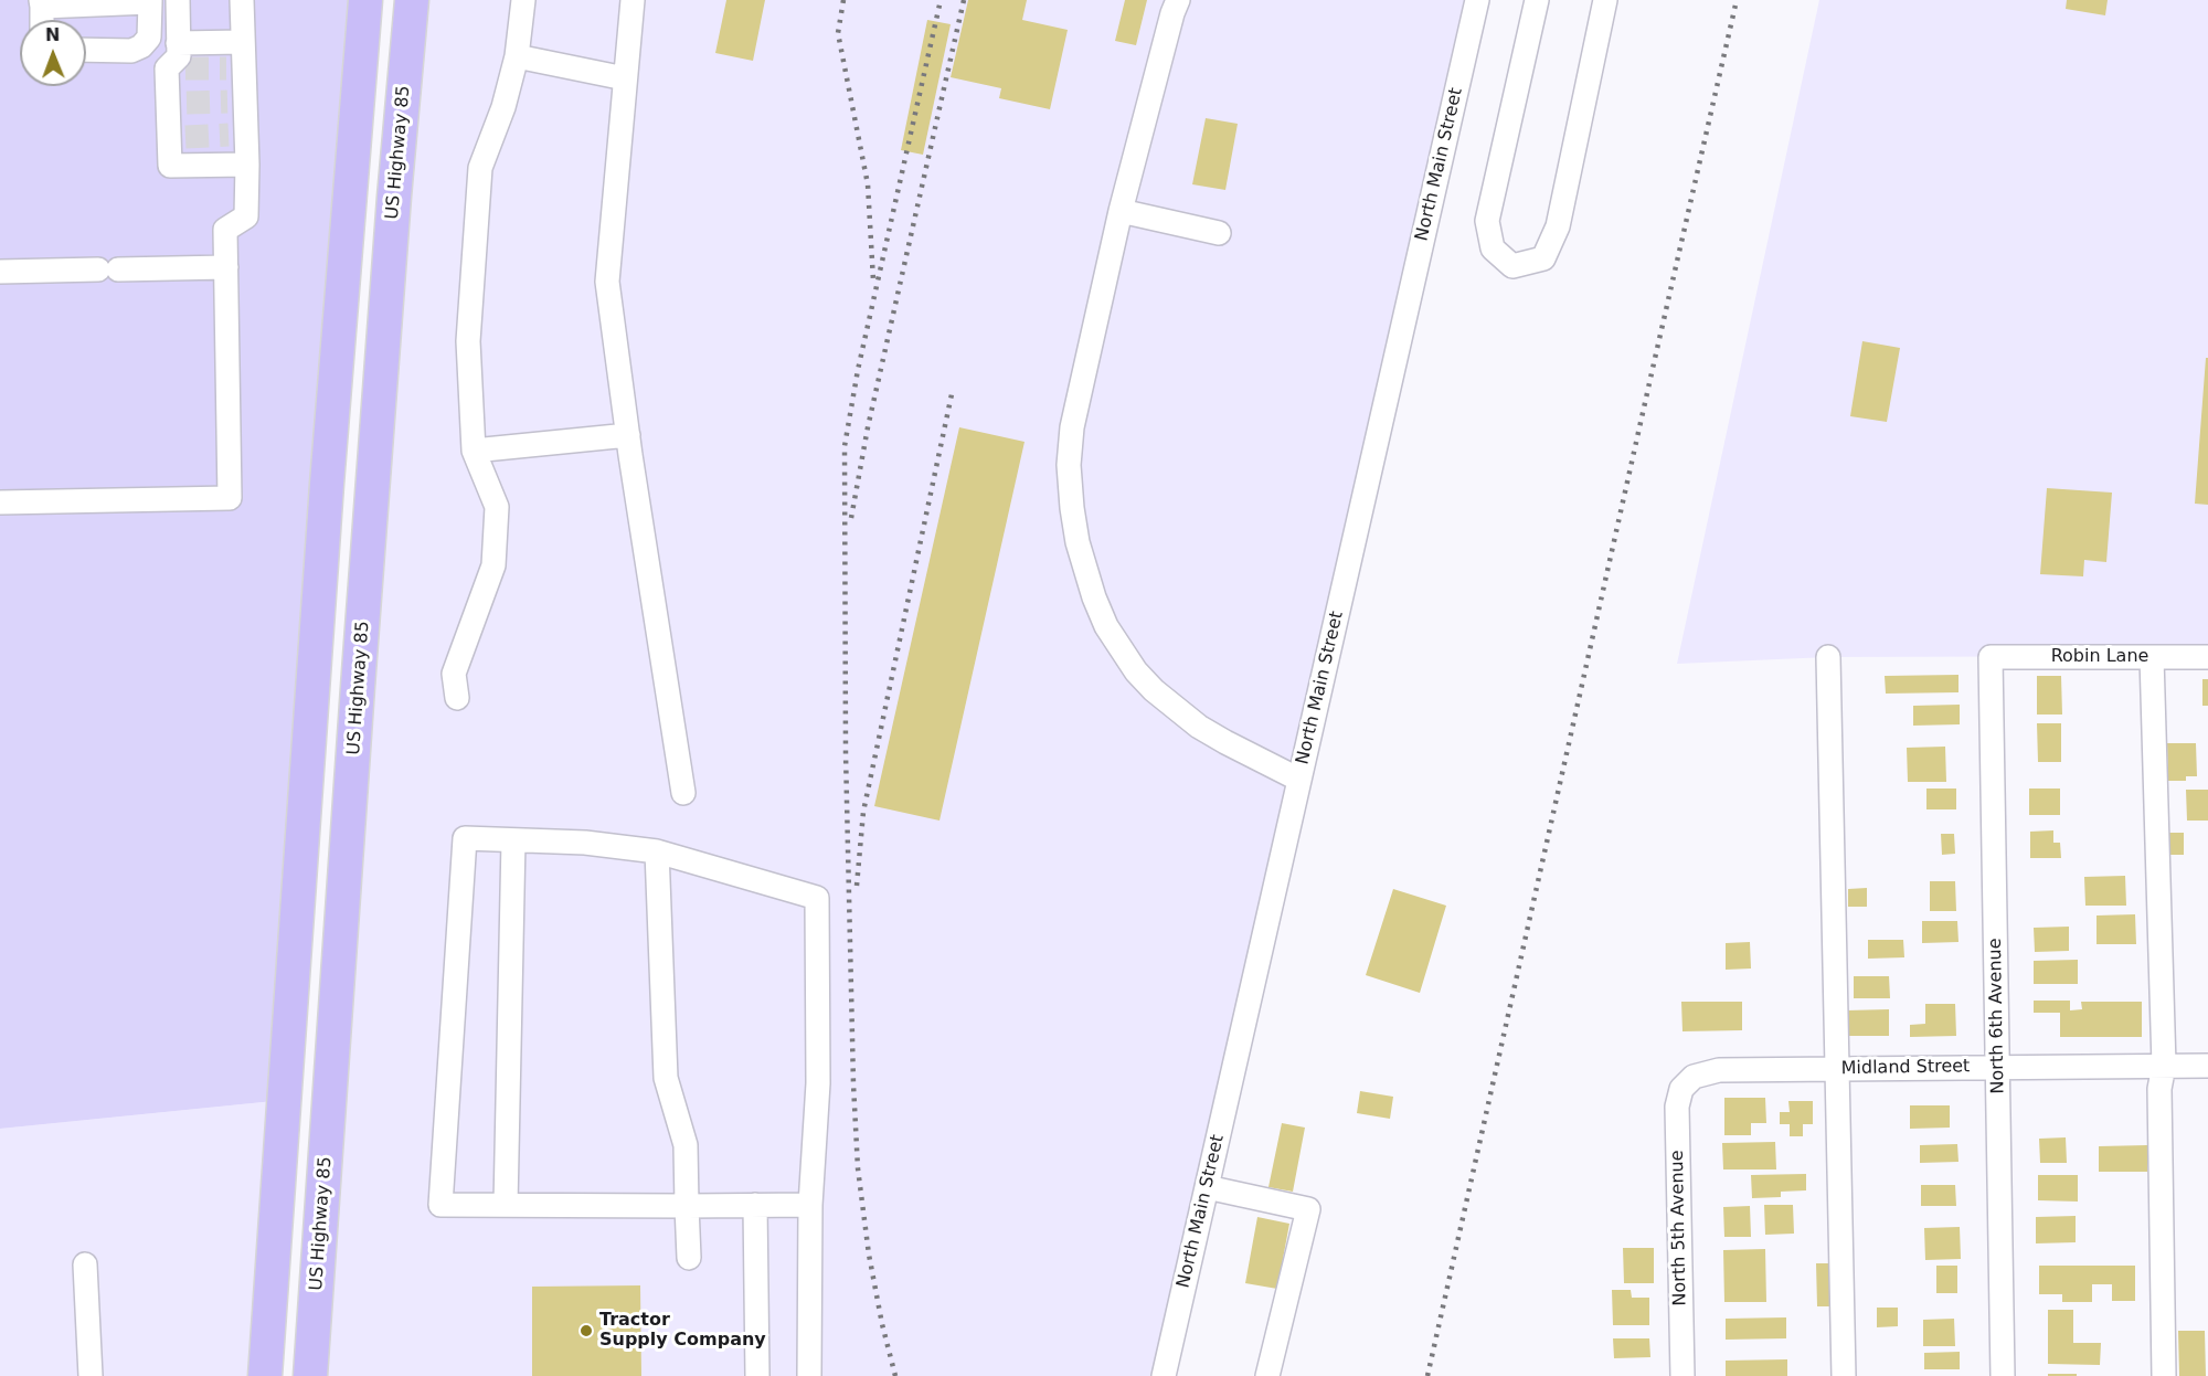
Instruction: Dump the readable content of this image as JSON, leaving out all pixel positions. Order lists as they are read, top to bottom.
{
  "streets": {
    "highway": ["US Highway 85"],
    "street": [
      "North Main Street",
      "Robin Lane",
      "North 6th Avenue",
      "Midland Street",
      "North 5th Avenue"
    ]
  },
  "crossings": [
    ["Robin Lane", "North 6th Avenue"],
    ["North 6th Avenue", "Midland Street"],
    ["Midland Street", "North 5th Avenue"]
  ],
  "places": ["Tractor Supply Company"],
  "north": "top"
}
